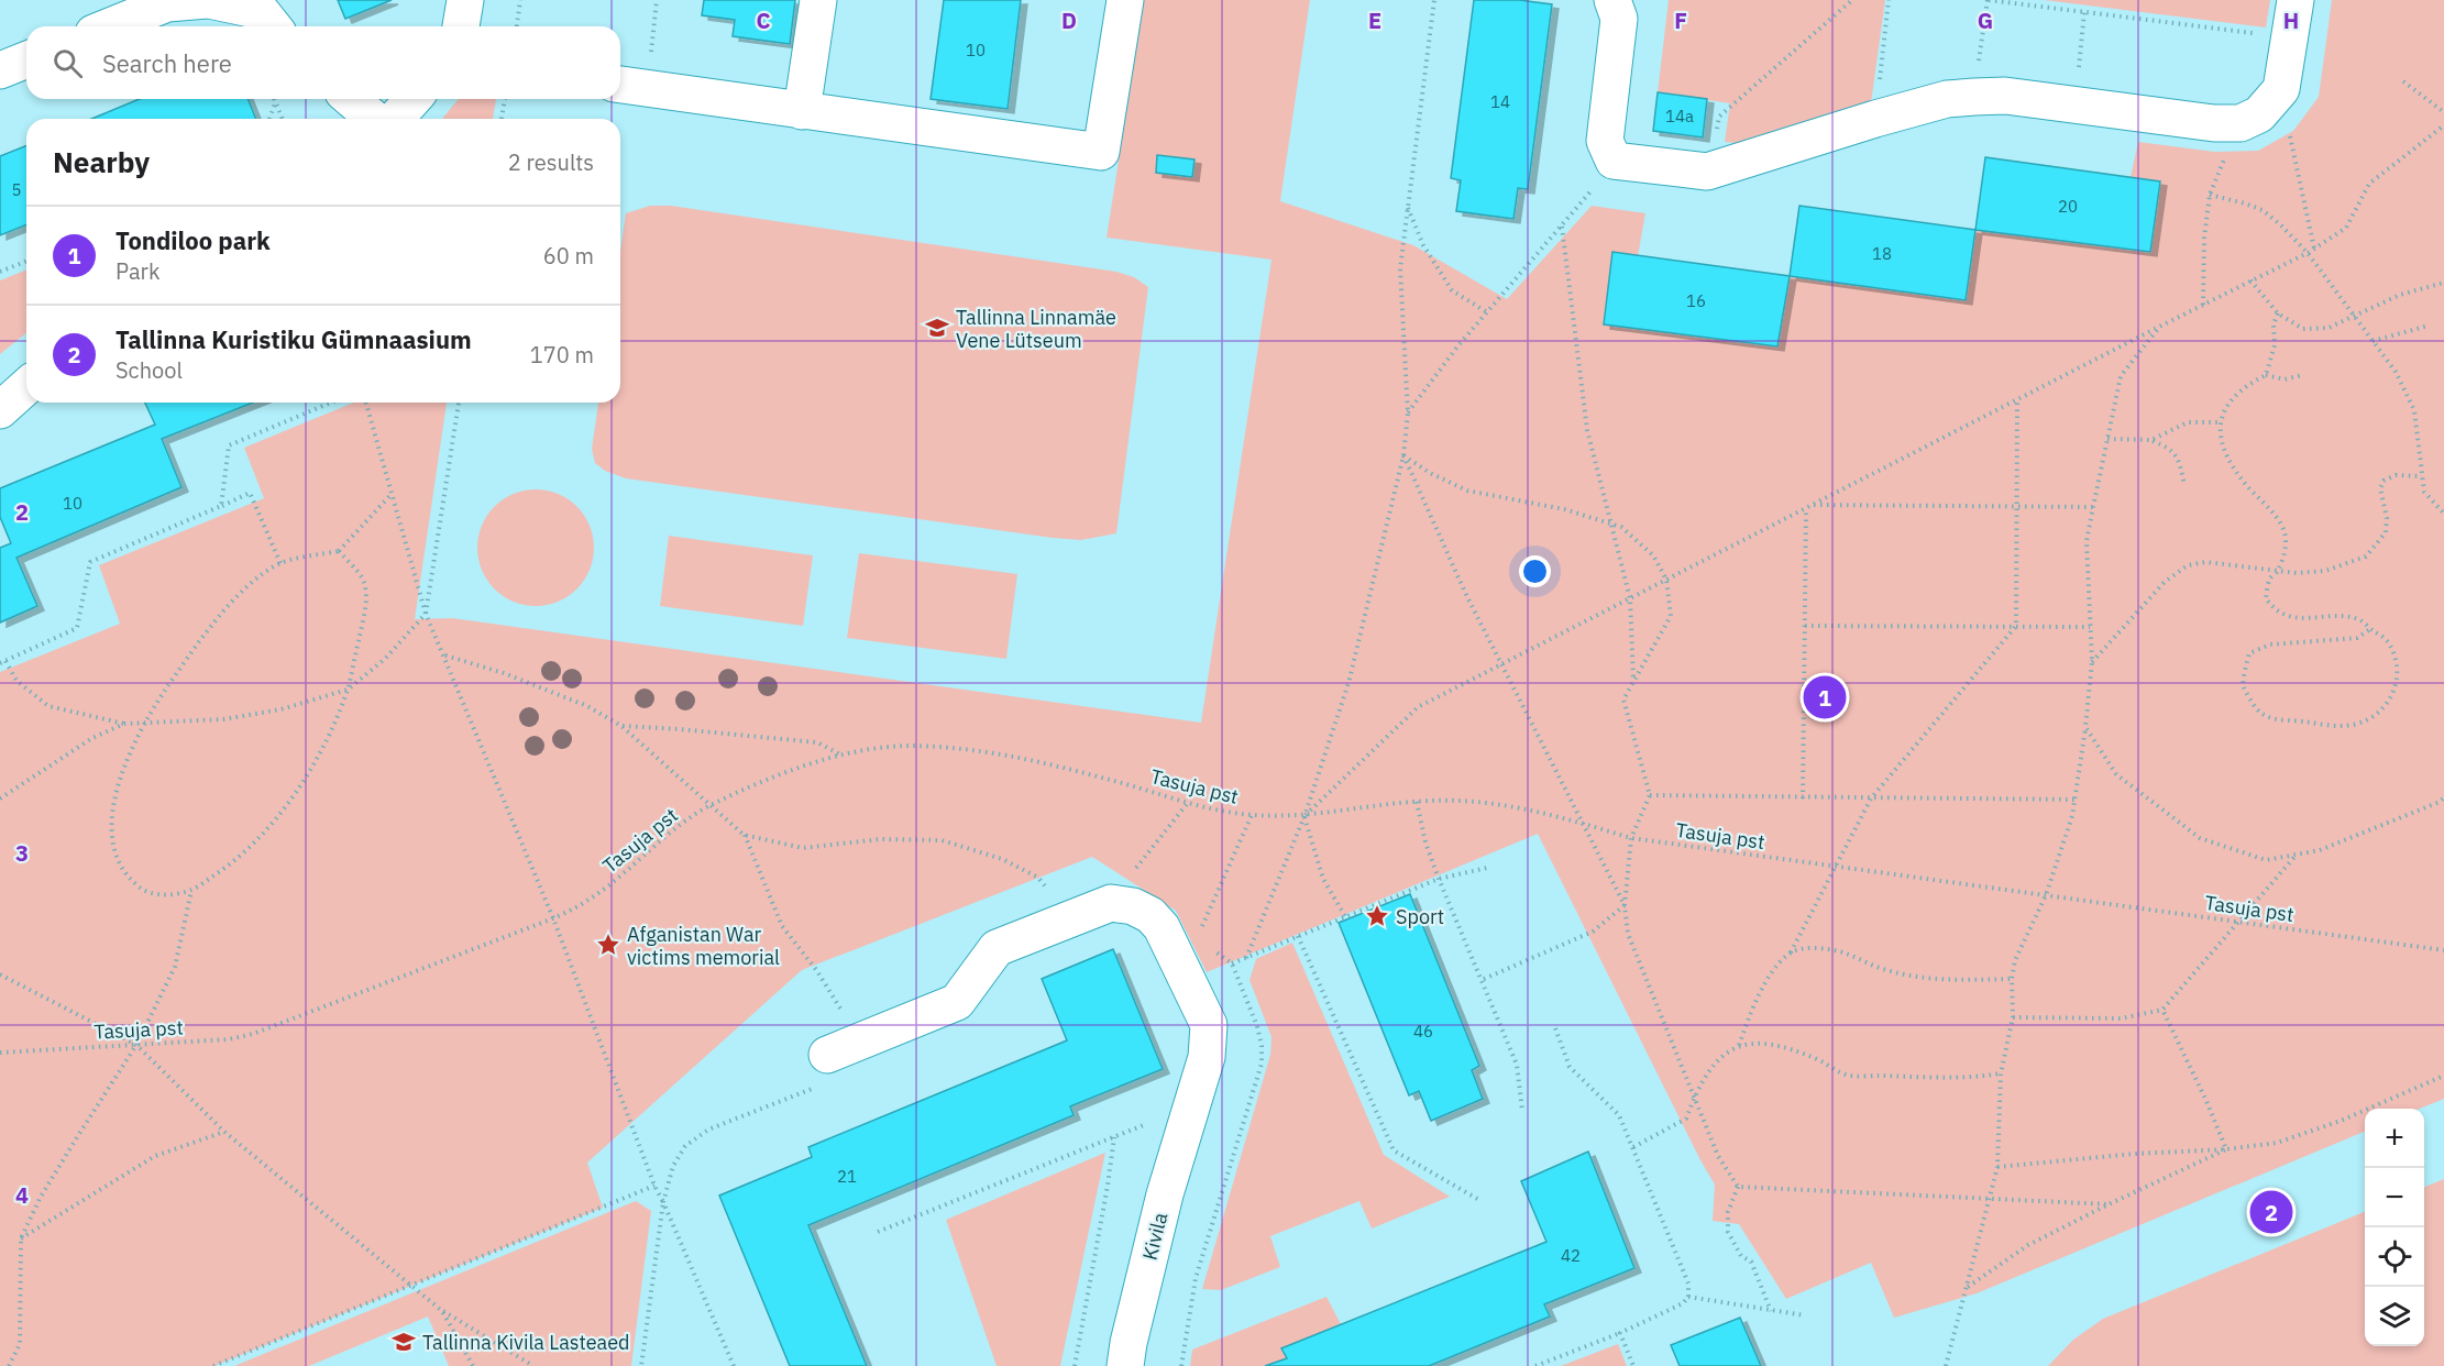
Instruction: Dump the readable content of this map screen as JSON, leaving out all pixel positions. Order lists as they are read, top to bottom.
{
  "streets": {
    "street": ["Kivila"],
    "path": ["Tasuja pst"]
  },
  "places": {
    "school or university": ["Tallinna Linnamäe Vene Lütseum", "Tallinna Kivila Lasteaed"],
    "place": ["Sport", "Afganistan War victims memorial"]
  },
  "house_numbers": [
    "10",
    "14",
    "14a",
    "5",
    "20",
    "18",
    "16",
    "10",
    "46",
    "21",
    "42"
  ],
  "page": {
    "search": "Search here",
    "heading": ["Nearby", "2 results"],
    "list": [
      {
        "mark": "1",
        "name": "Tondiloo park",
        "note": "Park",
        "value": "60 m"
      },
      {
        "mark": "2",
        "name": "Tallinna Kuristiku Gümnaasium",
        "note": "School",
        "value": "170 m"
      }
    ],
    "pins": ["1", "2"],
    "map_buttons": ["+", "−"]
  },
  "grid": {
    "columns": [
      "C",
      "D",
      "E",
      "F",
      "G",
      "H"
    ],
    "rows": ["2", "3", "4"]
  }
}
